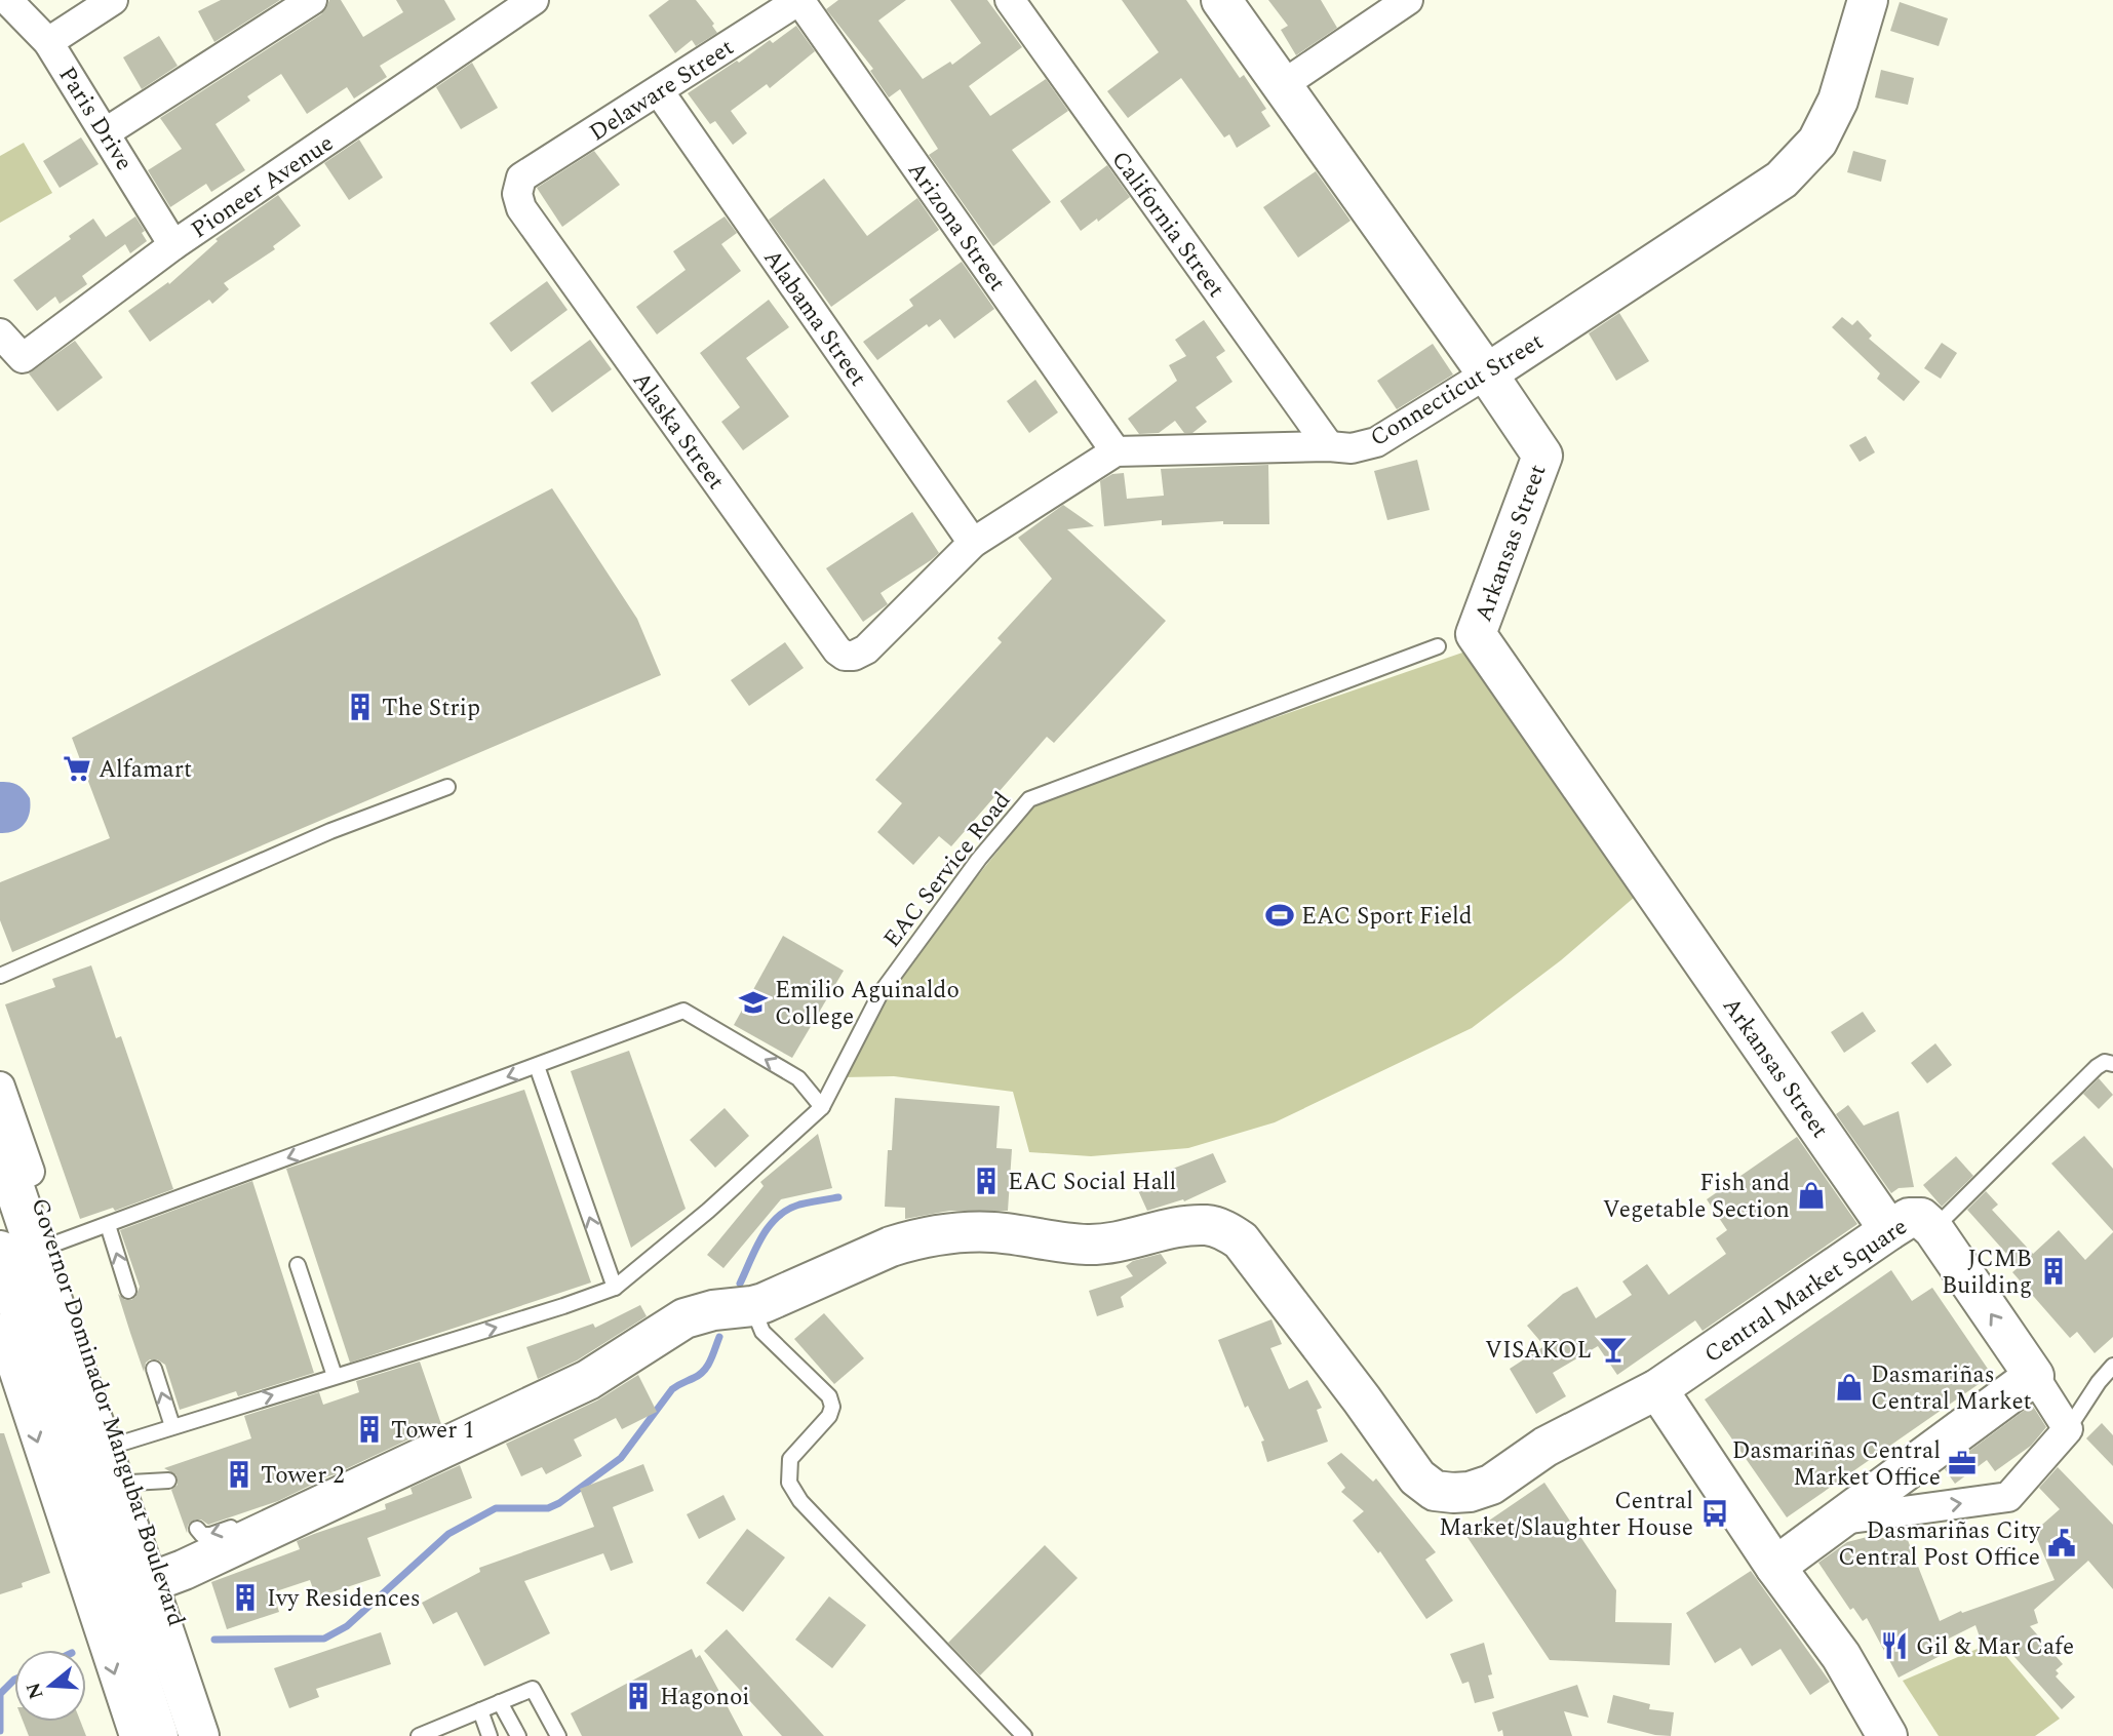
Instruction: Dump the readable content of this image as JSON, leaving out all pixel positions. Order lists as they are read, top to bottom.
{
  "streets": {
    "street": [
      "Delaware Street",
      "Paris Drive",
      "Pioneer Avenue",
      "California Street",
      "Arizona Street",
      "Alabama Street",
      "Connecticut Street",
      "Alaska Street",
      "Arkansas Street",
      "Central Market Square",
      "Governor Dominador Mangubat Boulevard"
    ],
    "lane": ["EAC Service Road"]
  },
  "crossings": [
    ["Delaware Street", "Arizona Street"],
    ["Delaware Street", "Alabama Street"],
    ["Delaware Street", "Alaska Street"],
    ["Paris Drive", "Pioneer Avenue"],
    ["California Street", "Connecticut Street"],
    ["Arizona Street", "Connecticut Street"],
    ["Alabama Street", "Alaska Street"],
    ["Connecticut Street", "Arkansas Street"],
    ["Arkansas Street", "Central Market Square"],
    ["EAC Service Road", "Governor Dominador Mangubat Boulevard"],
    ["Central Market Square", "Governor Dominador Mangubat Boulevard"]
  ],
  "places": {
    "building": [
      "The Strip",
      "EAC Social Hall",
      "JCMB Building",
      "Tower 1",
      "Tower 2",
      "Ivy Residences",
      "Hagonoi"
    ],
    "supermarket": ["Alfamart"],
    "sports": ["EAC Sport Field"],
    "school or university": ["Emilio Aguinaldo College"],
    "shop": ["Fish and Vegetable Section", "Dasmariñas Central Market"],
    "bar": ["VISAKOL"],
    "office": ["Dasmariñas Central Market Office"],
    "bus stop": ["Central Market/Slaughter House"],
    "public building": ["Dasmariñas City Central Post Office"],
    "restaurant": ["Gil & Mar Cafe"]
  },
  "north": "left"
}
